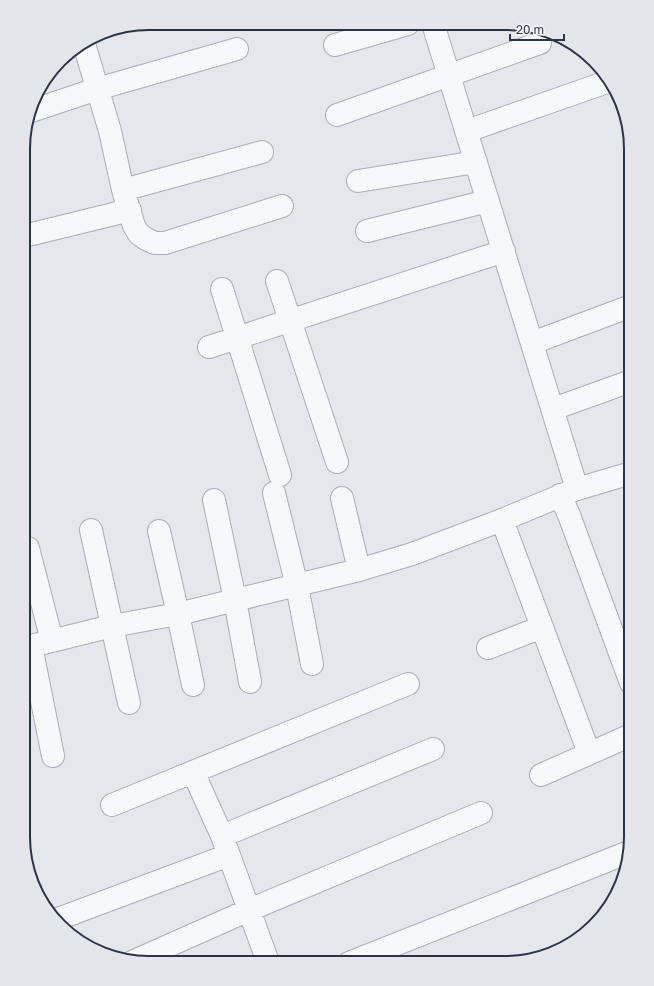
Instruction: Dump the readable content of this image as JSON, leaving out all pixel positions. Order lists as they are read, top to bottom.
{
  "scale_bar": "20 m"
}
